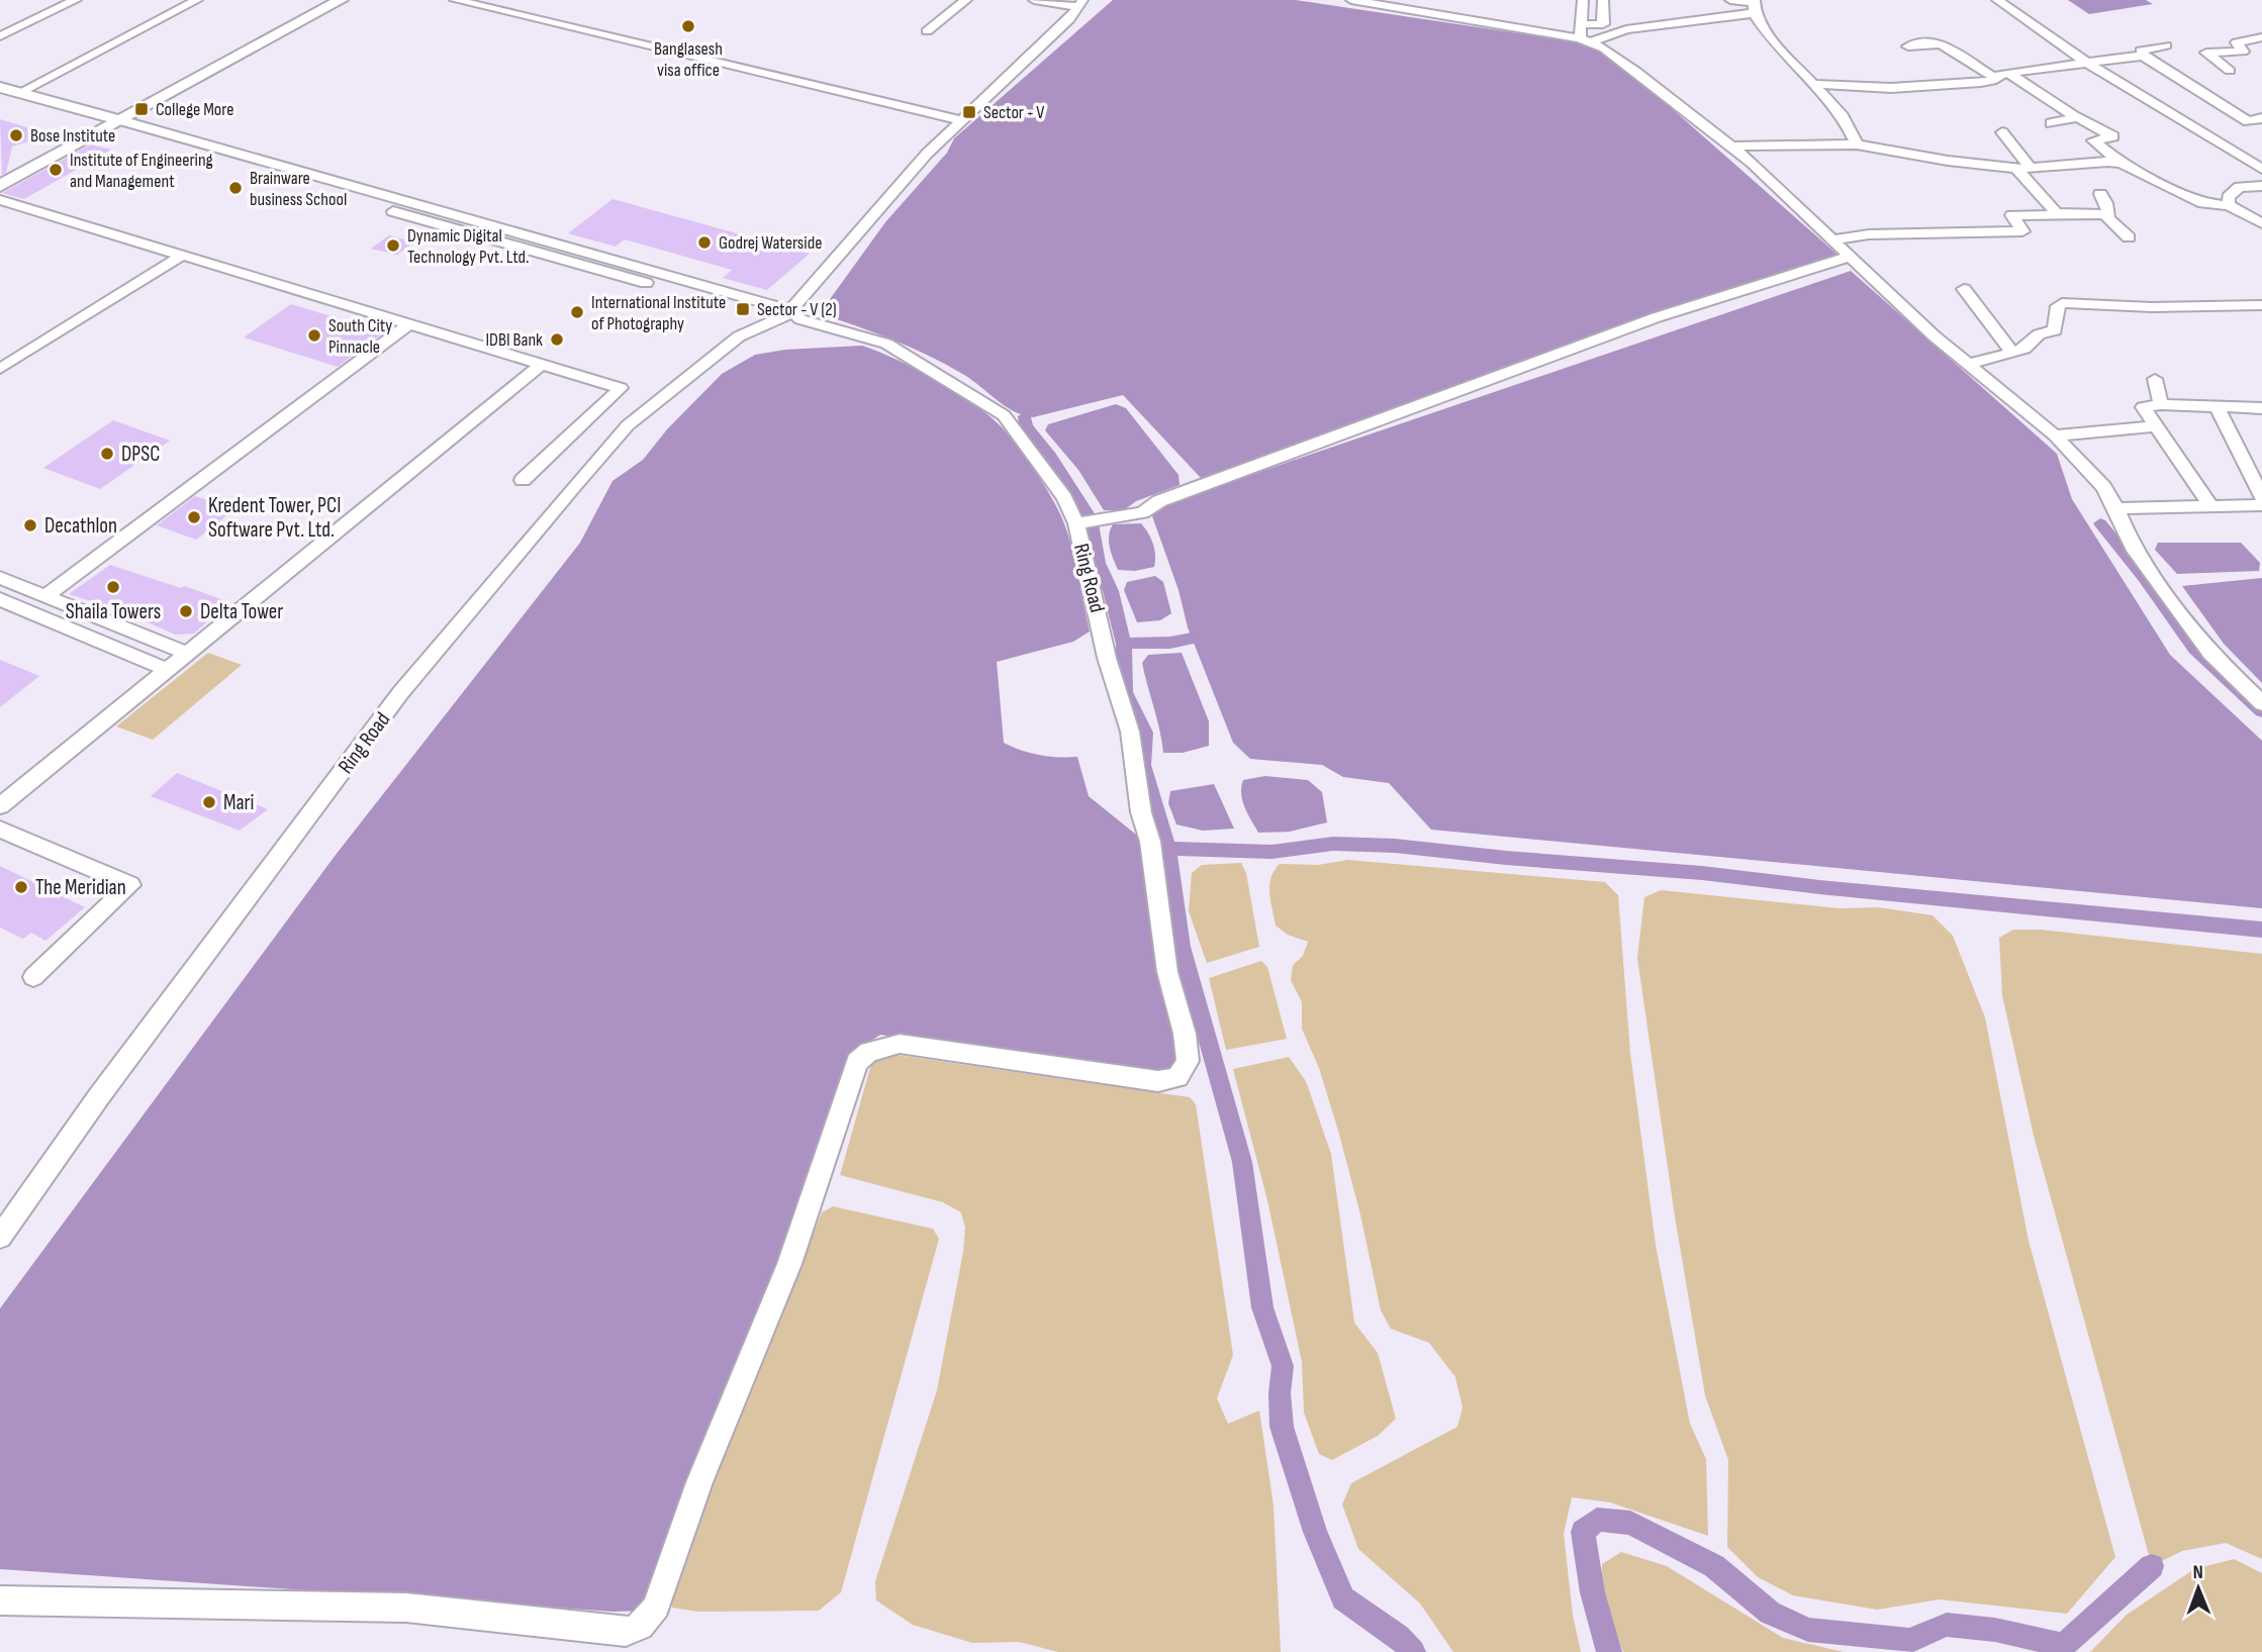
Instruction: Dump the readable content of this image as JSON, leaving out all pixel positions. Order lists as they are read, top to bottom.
{
  "streets": {
    "street": ["Ring Road"]
  },
  "places": {
    "other": [
      "Banglasesh visa office",
      "Bose Institute",
      "Institute of Engineering and Management",
      "Brainware business School",
      "Godrej Waterside",
      "Dynamic Digital Technology Pvt. Ltd.",
      "International Institute of Photography",
      "South City Pinnacle",
      "IDBI Bank",
      "DPSC",
      "Kredent Tower, PCI Software Pvt. Ltd.",
      "Decathlon",
      "Shaila Towers",
      "Delta Tower",
      "Mari",
      "The Meridian"
    ],
    "transit": ["College More", "Sector - V", "Sector - V (2)"]
  },
  "north": "top"
}
